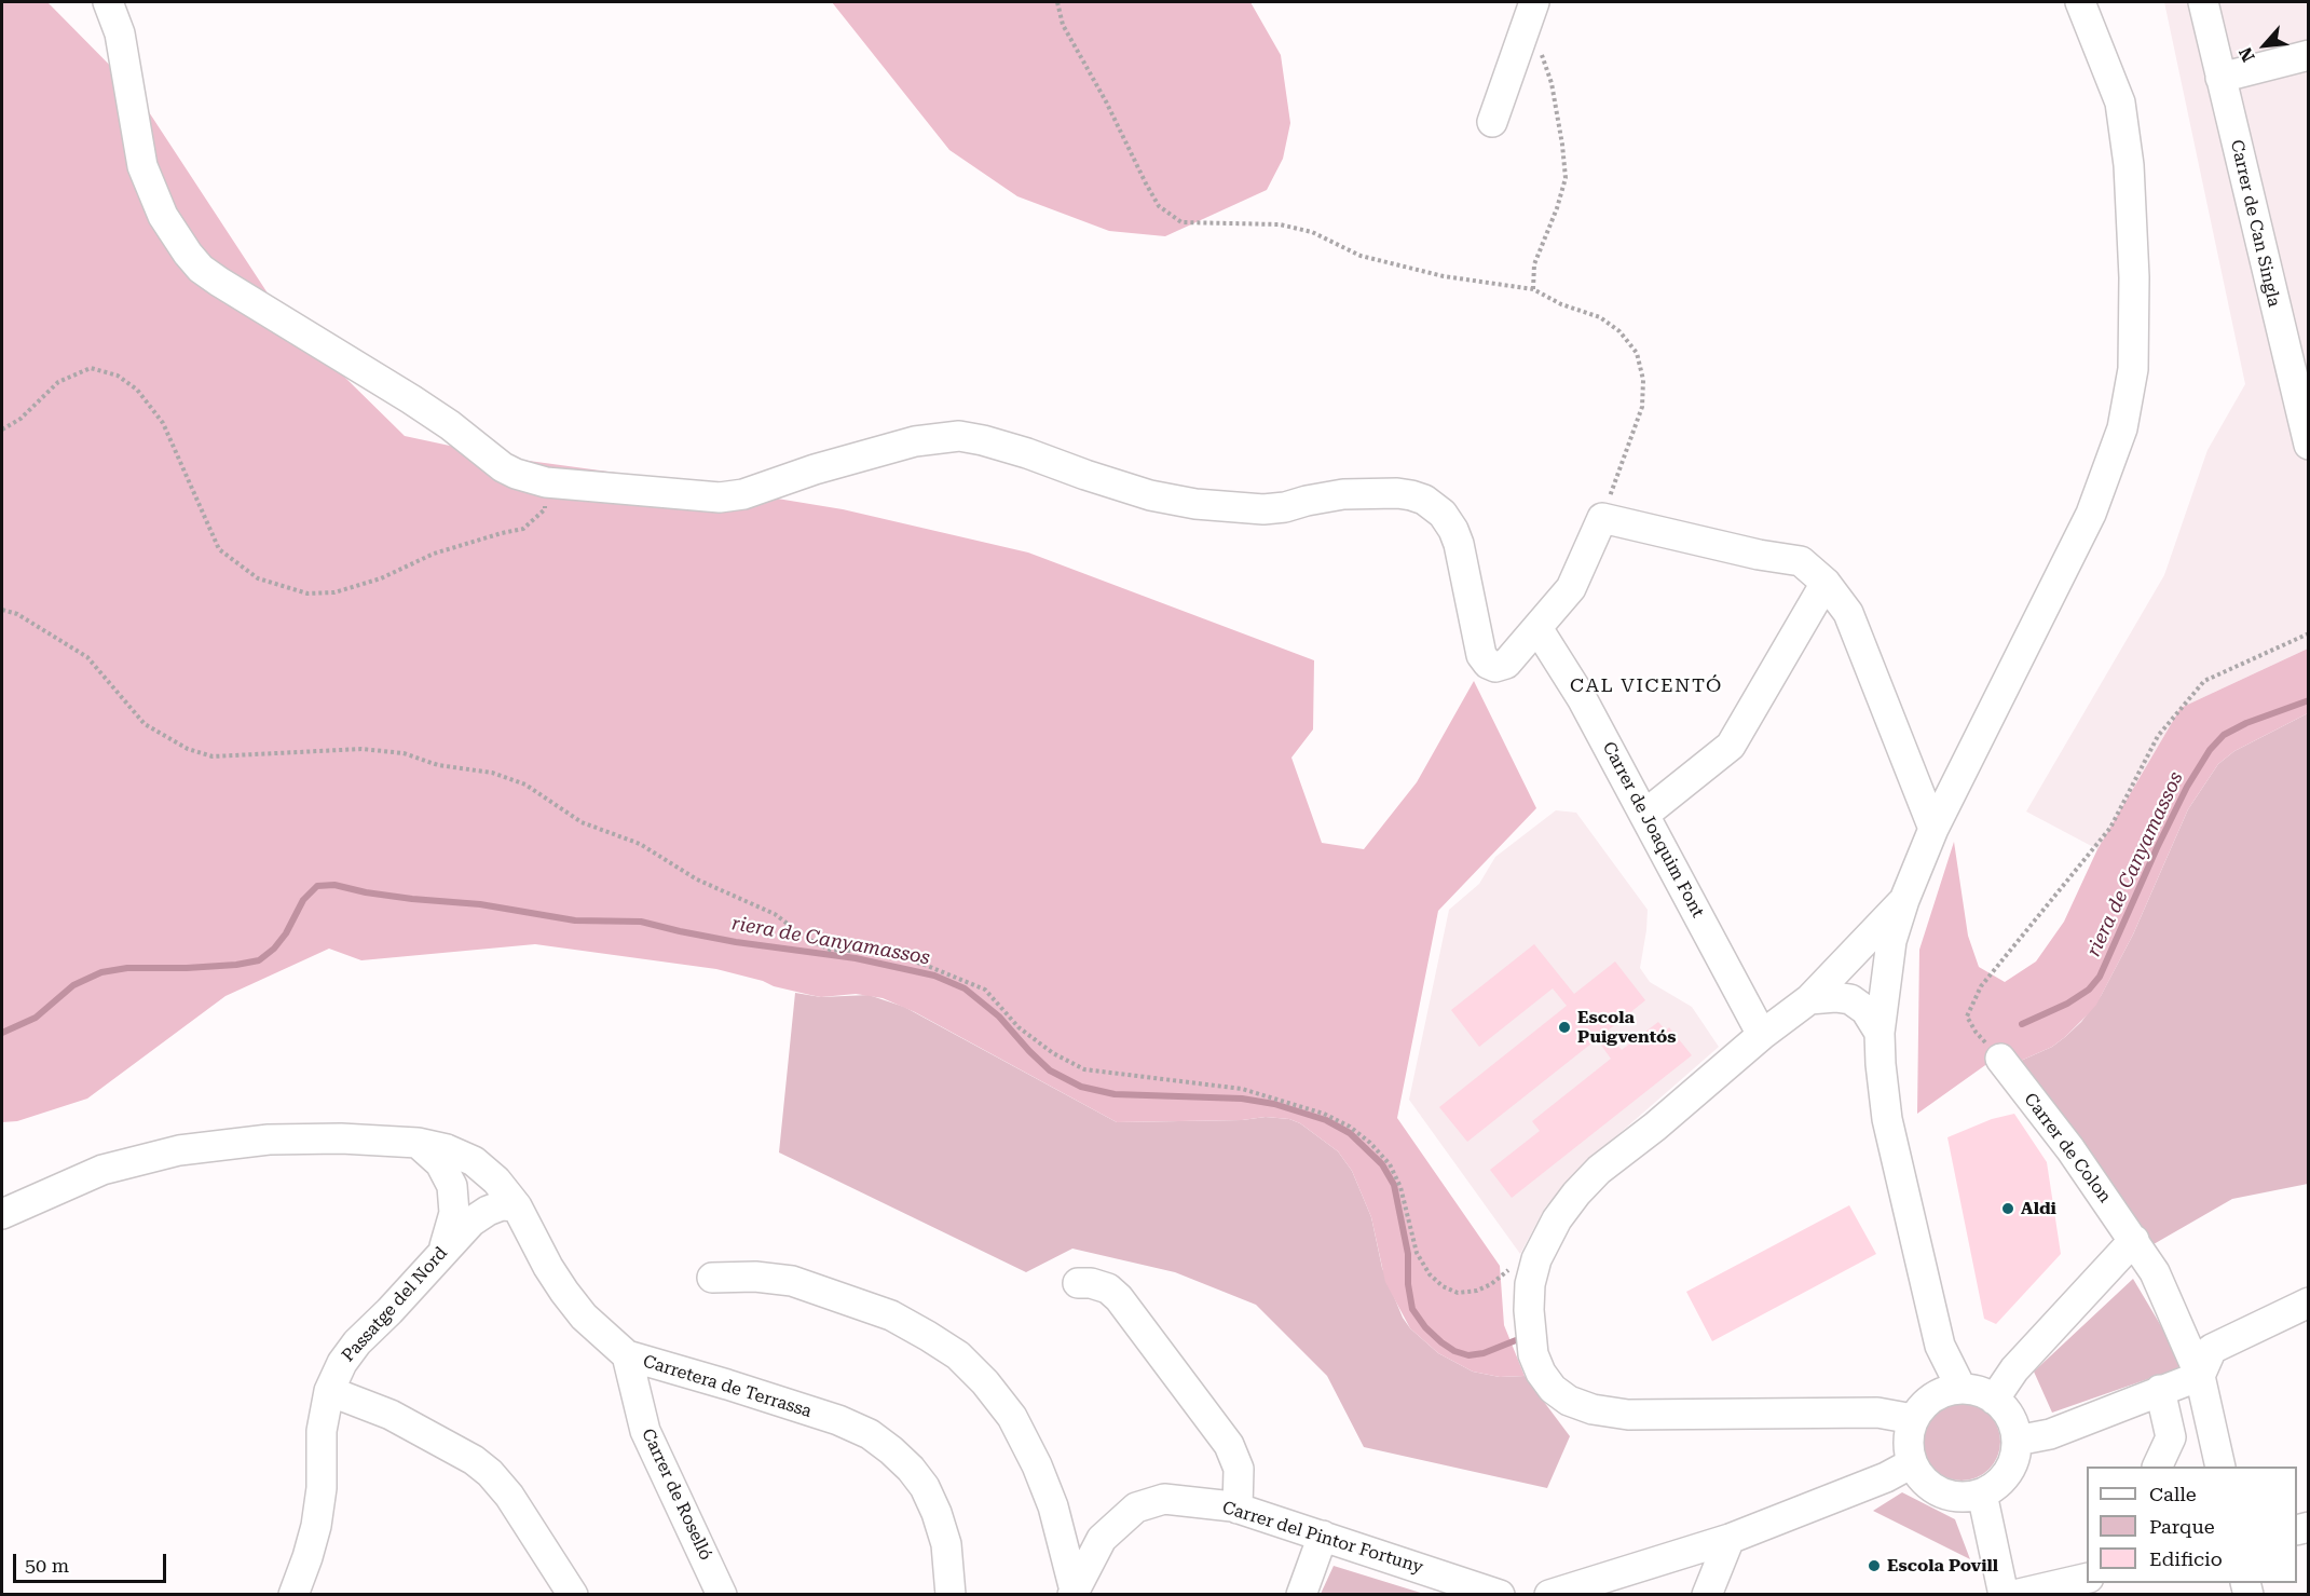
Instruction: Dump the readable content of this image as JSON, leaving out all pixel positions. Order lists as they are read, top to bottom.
{
  "streets": {
    "street": [
      "Carrer de Can Singla",
      "Carrer de Joaquim Font",
      "Carrer de Colon",
      "Passatge del Nord",
      "Carretera de Terrassa",
      "Carrer de Roselló",
      "Carrer del Pintor Fortuny"
    ]
  },
  "crossings": [
    ["Passatge del Nord", "Carretera de Terrassa"],
    ["Carretera de Terrassa", "Carrer de Roselló"]
  ],
  "districts": ["CAL VICENTÓ"],
  "water": ["riera de Canyamassos"],
  "places": ["Escola Puigventós", "Aldi", "Escola Povill"],
  "legend": ["Calle", "Parque", "Edificio"],
  "scale_bar": "50 m",
  "north": "bottom left"
}
